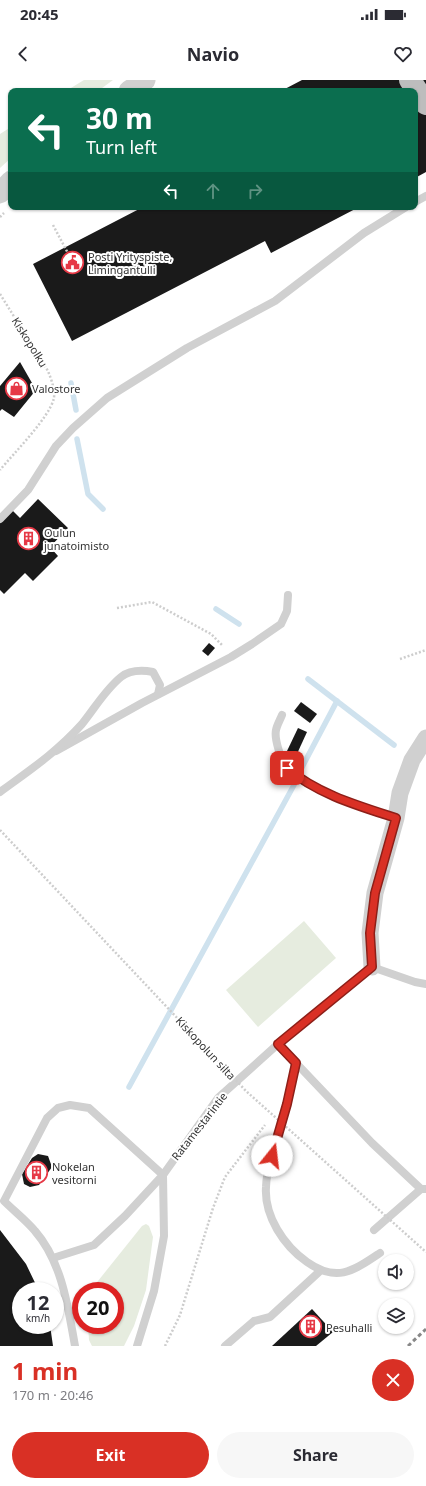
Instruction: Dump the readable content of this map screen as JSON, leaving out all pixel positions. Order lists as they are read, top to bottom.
{
  "streets": {
    "lane": ["Ratamestarintie"],
    "path": ["Kiskopolku", "Kiskopolun silta"]
  },
  "places": {
    "public building": ["Posti Yrityspiste, Limingantulli"],
    "shop": ["Valostore"],
    "building": ["Oulun junatoimisto", "Nokelan vesitorni", "Pesuhalli"]
  },
  "page": {
    "status": "20:45",
    "header": "Navio",
    "turn": ["30 m", "Turn left"],
    "speed": "12 km/h",
    "limit": "20",
    "heading": ["1 min", "170 m · 20:46"],
    "buttons": ["Exit", "Share"]
  }
}
